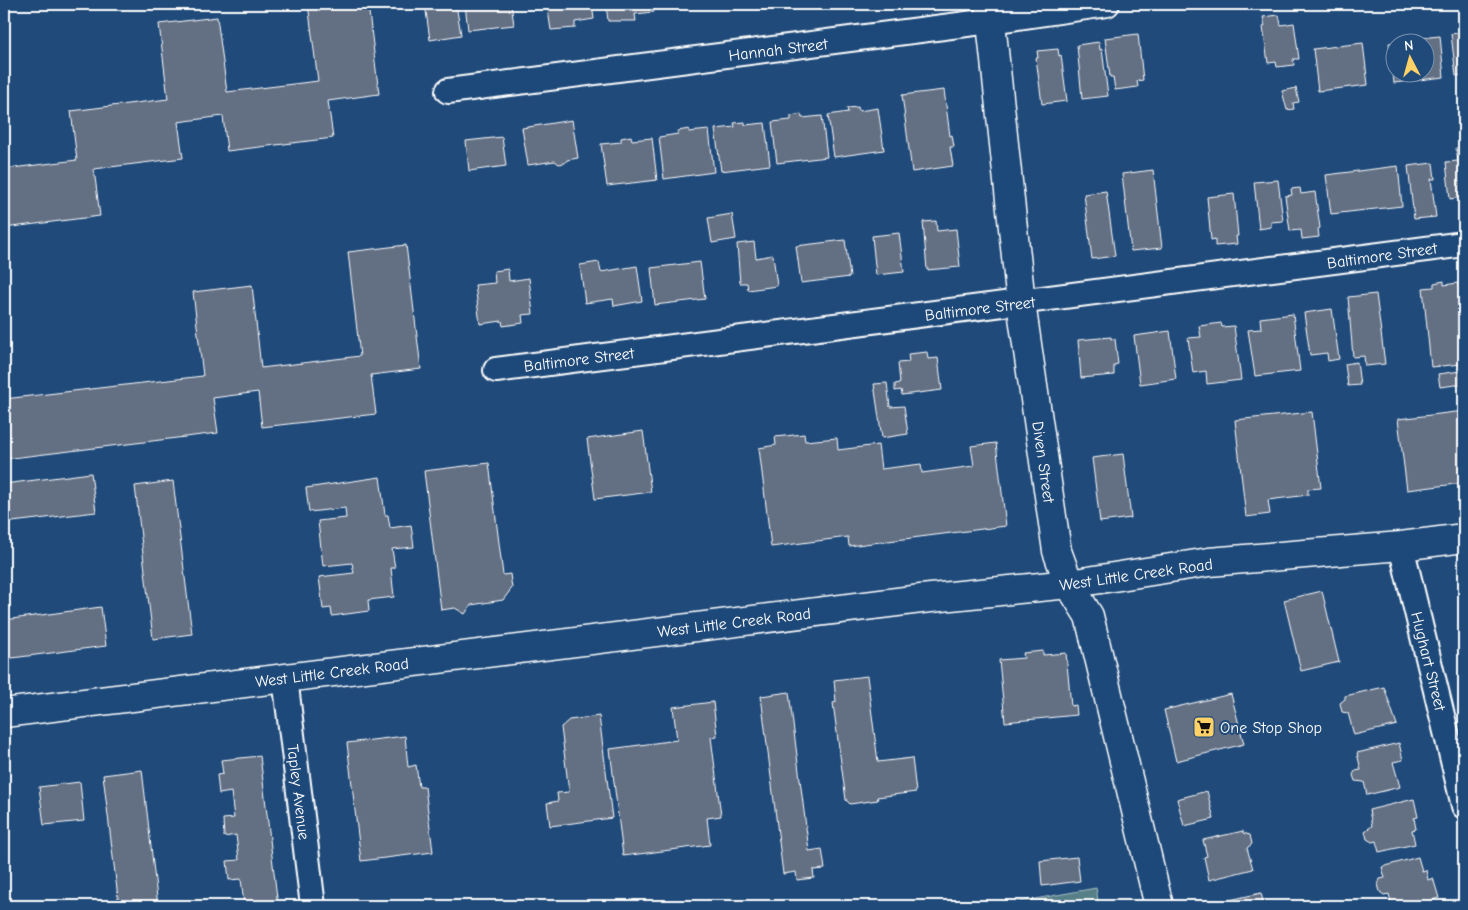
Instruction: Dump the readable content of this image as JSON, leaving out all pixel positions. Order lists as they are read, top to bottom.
{
  "streets": {
    "main road": ["Diven Street", "West Little Creek Road"],
    "street": [
      "Hannah Street",
      "Baltimore Street",
      "Hughart Street",
      "Tapley Avenue"
    ]
  },
  "crossings": [
    ["Hannah Street", "Diven Street"],
    ["Baltimore Street", "Diven Street"],
    ["Diven Street", "West Little Creek Road"],
    ["West Little Creek Road", "Hughart Street"],
    ["West Little Creek Road", "Tapley Avenue"]
  ],
  "places": {
    "supermarket": ["One Stop Shop"]
  },
  "north": "top"
}
